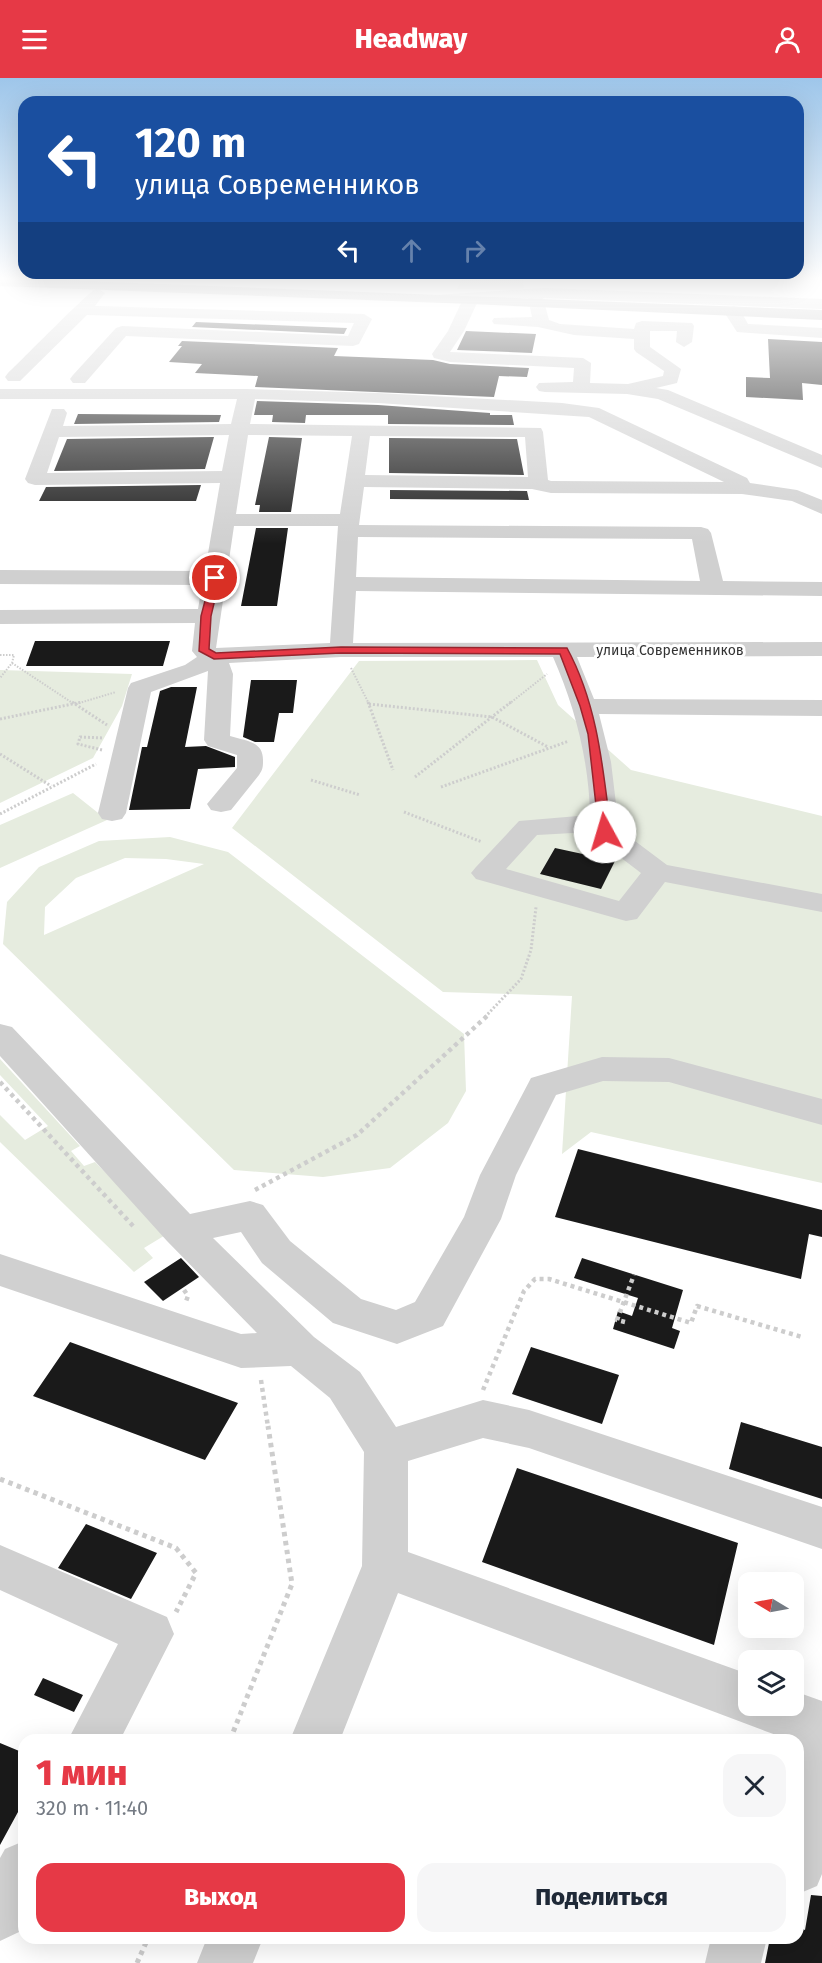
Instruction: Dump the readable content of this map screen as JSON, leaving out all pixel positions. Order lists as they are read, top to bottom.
{
  "streets": {
    "street": ["улица Современников"]
  },
  "north": "left",
  "page": {
    "header": "Headway",
    "turn": ["120 m", "улица Современников"],
    "heading": ["1 мин", "320 m · 11:40"],
    "buttons": ["Выход", "Поделиться"]
  }
}
